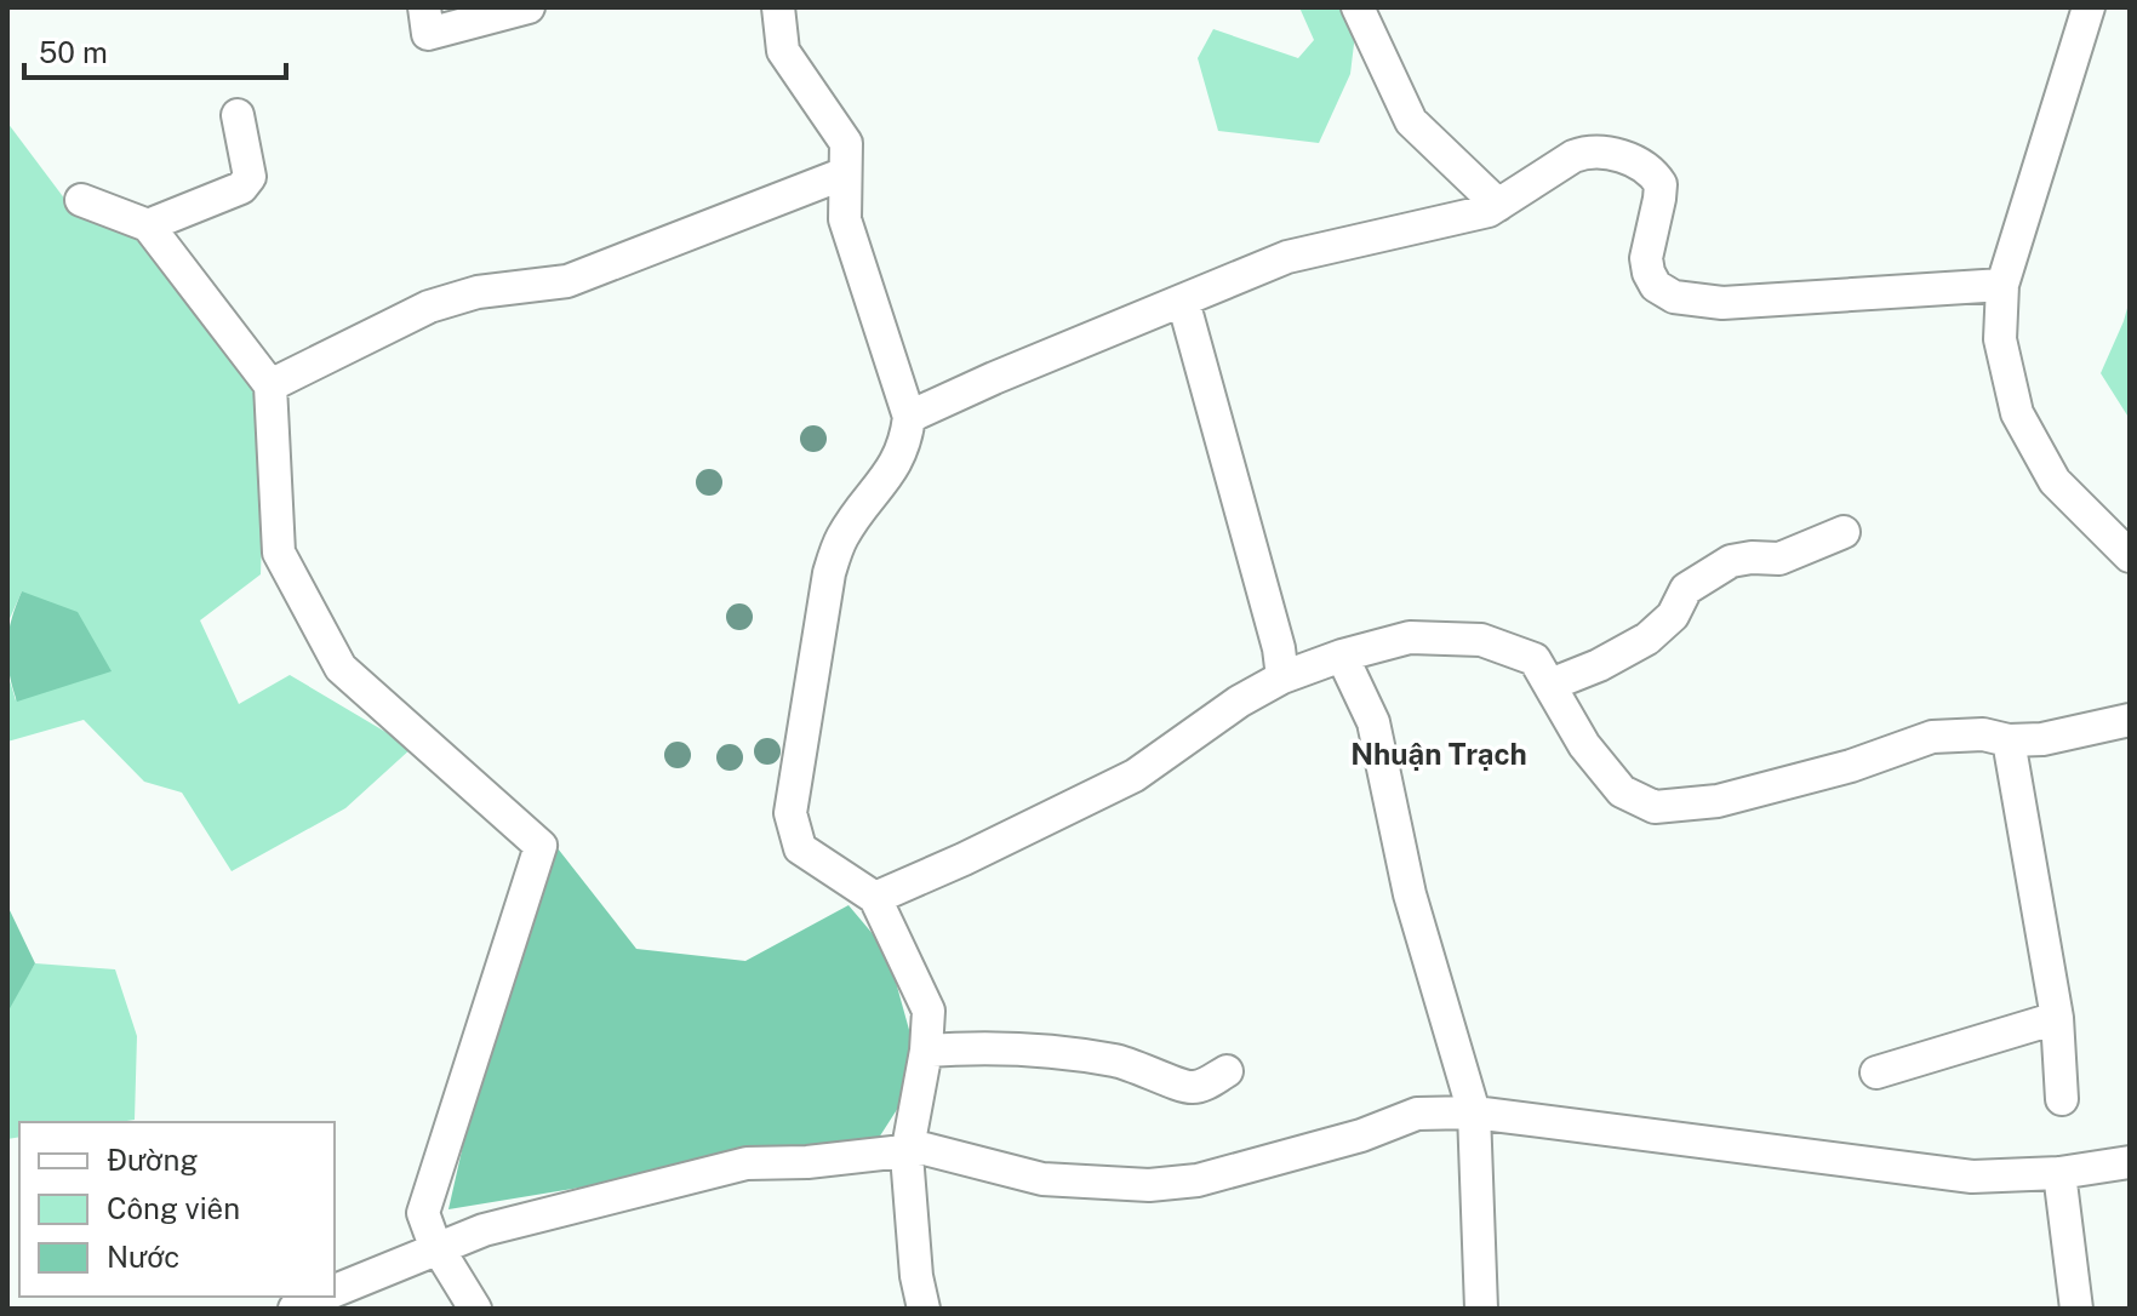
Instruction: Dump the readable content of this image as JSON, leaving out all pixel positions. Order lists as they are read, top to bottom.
{
  "districts": ["Nhuận Trạch"],
  "legend": ["Đường", "Công viên", "Nước"],
  "scale_bar": "50 m"
}
